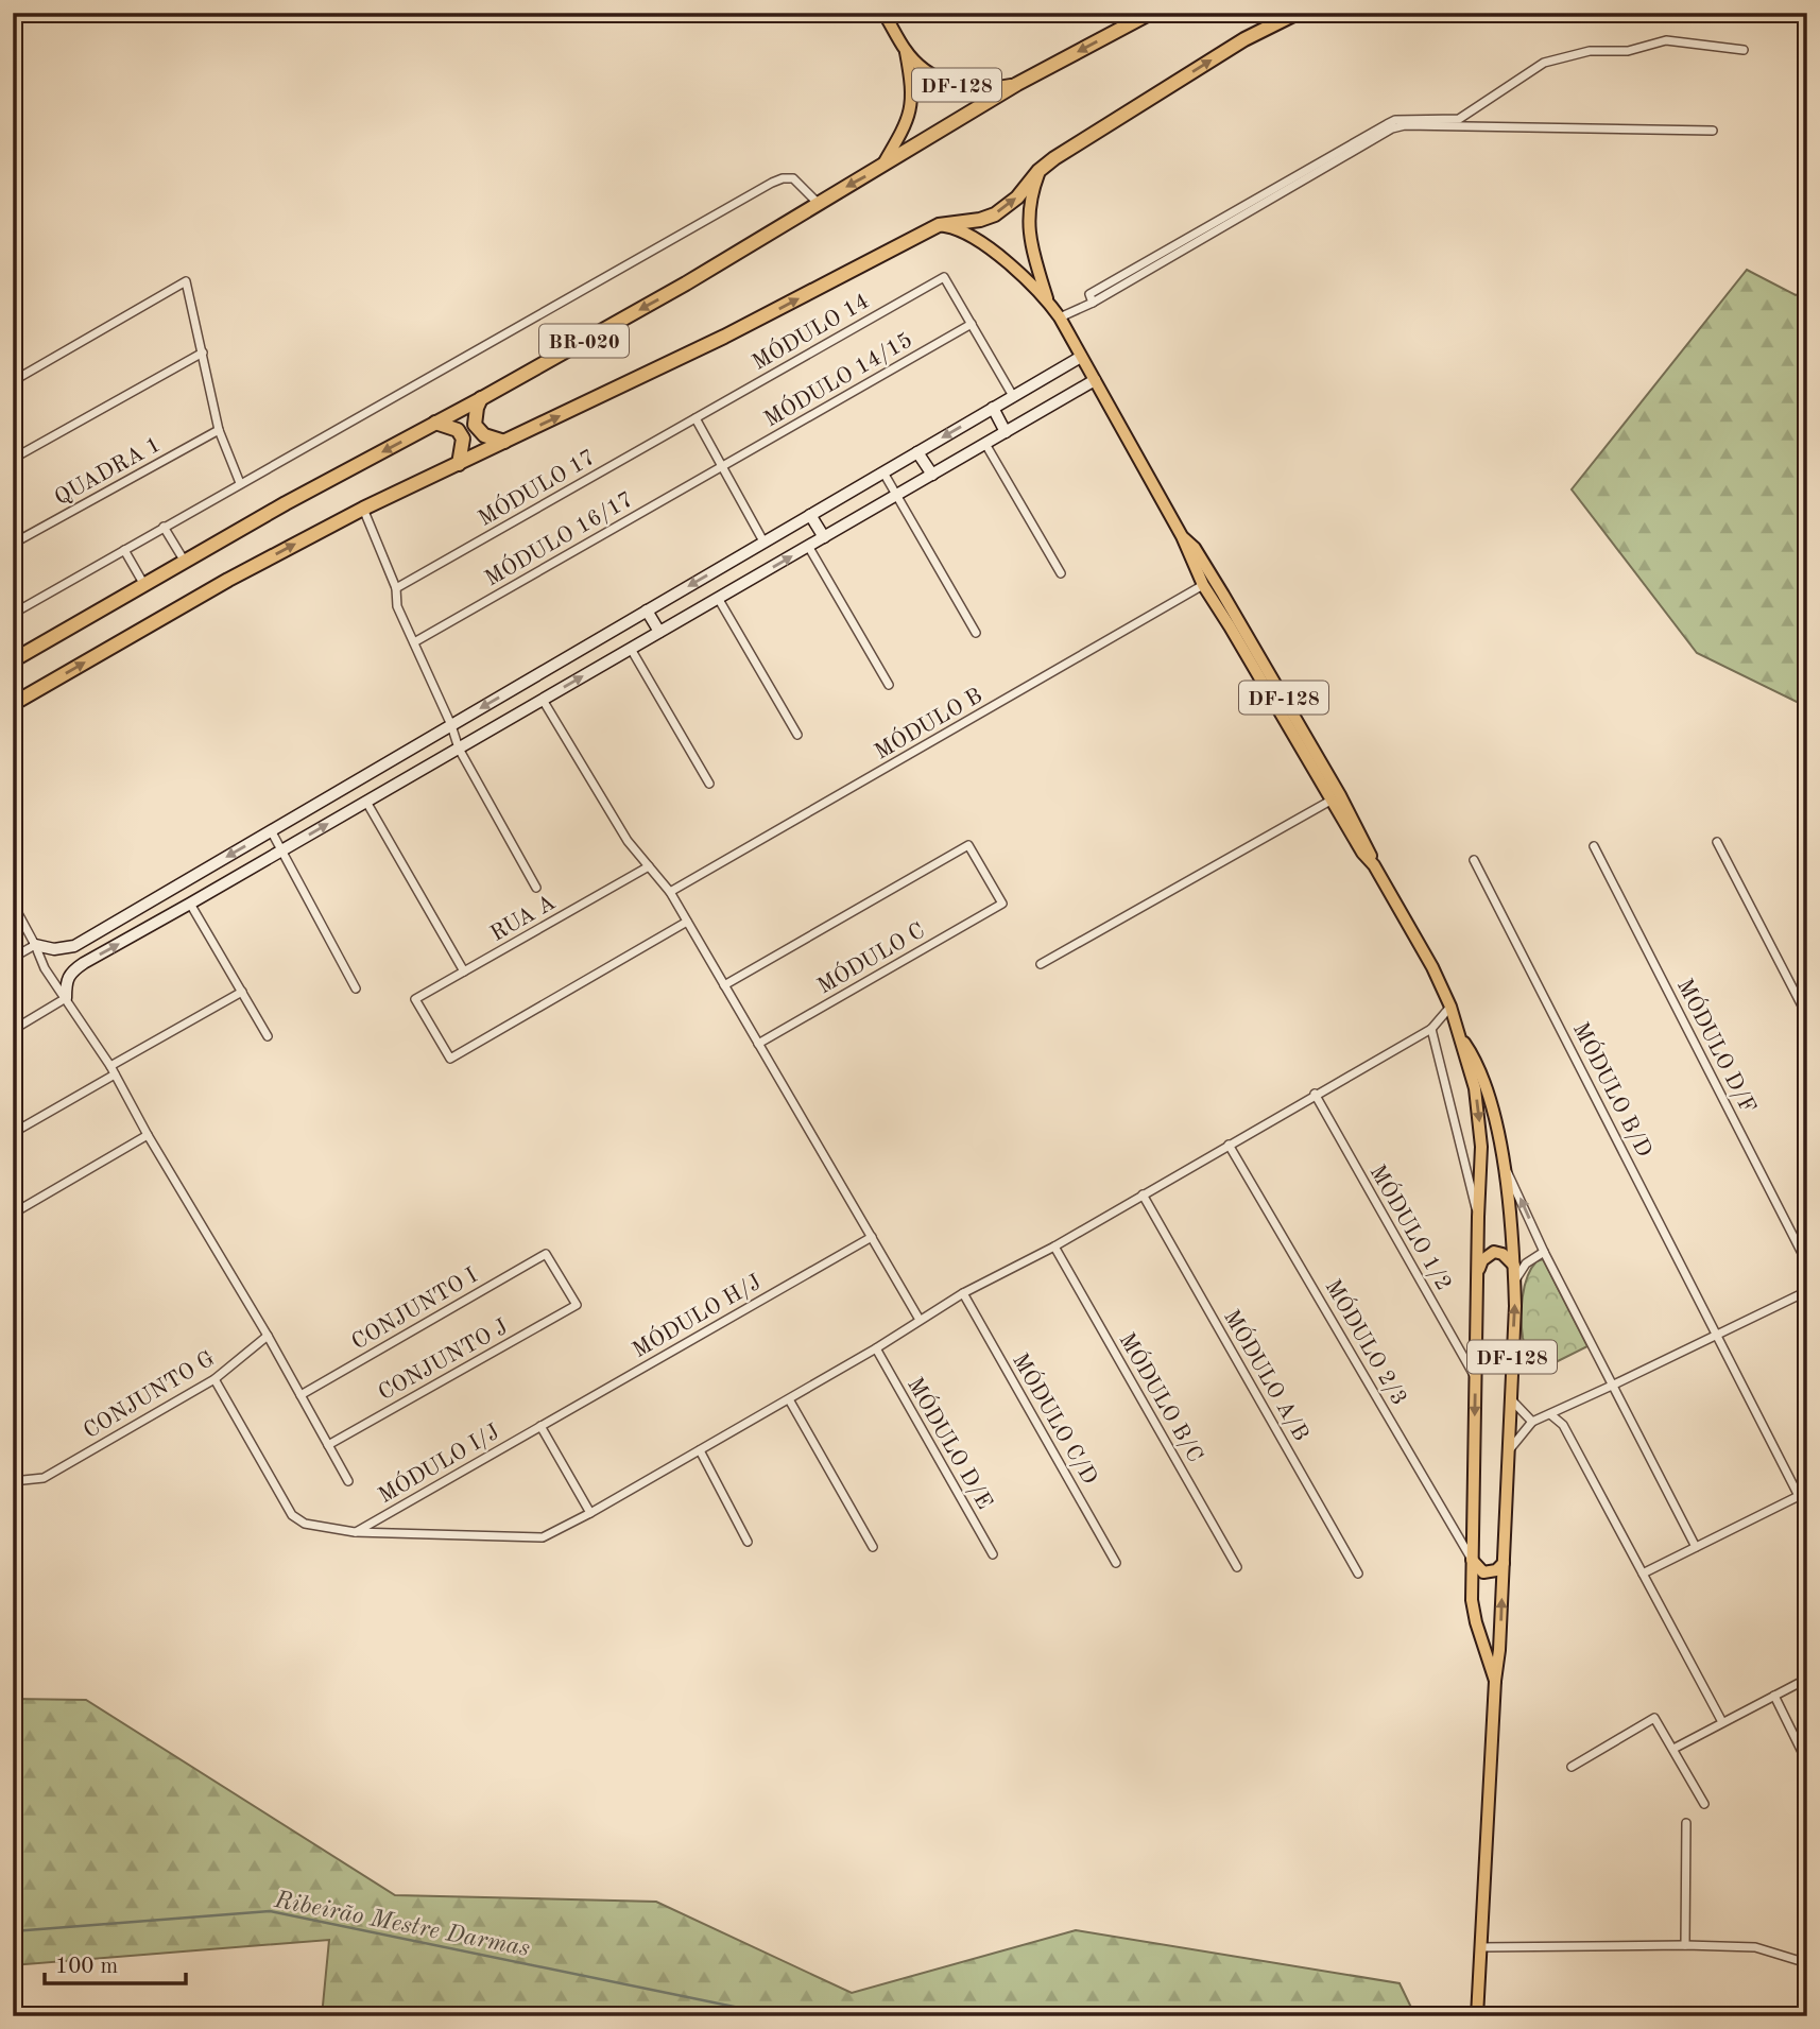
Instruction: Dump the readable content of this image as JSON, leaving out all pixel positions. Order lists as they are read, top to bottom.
{
  "streets": {
    "highway": ["BR-020"],
    "main road": ["DF-128"],
    "street": [
      "MÓDULO 14",
      "MÓDULO 14/15",
      "QUADRA 1",
      "MÓDULO 17",
      "MÓDULO 16/17",
      "MÓDULO B",
      "RUA A",
      "MÓDULO C",
      "MÓDULO D/F",
      "MÓDULO B/D",
      "MÓDULO 1/2",
      "CONJUNTO I",
      "MÓDULO H/J",
      "MÓDULO 2/3",
      "CONJUNTO J",
      "MÓDULO A/B",
      "CONJUNTO G",
      "MÓDULO B/C",
      "MÓDULO C/D",
      "MÓDULO D/E",
      "MÓDULO I/J"
    ]
  },
  "crossings": [
    ["DF-128", "BR-020"],
    ["DF-128", "MÓDULO B"],
    ["DF-128", "MÓDULO 1/2"],
    ["DF-128", "MÓDULO 2/3"],
    ["MÓDULO 14", "MÓDULO 14/15"],
    ["MÓDULO 14", "MÓDULO 17"],
    ["MÓDULO 14/15", "MÓDULO 16/17"],
    ["CONJUNTO I", "CONJUNTO J"],
    ["MÓDULO H/J", "MÓDULO I/J"]
  ],
  "water": ["Ribeirão Mestre Darmas"],
  "scale_bar": "100 m"
}
